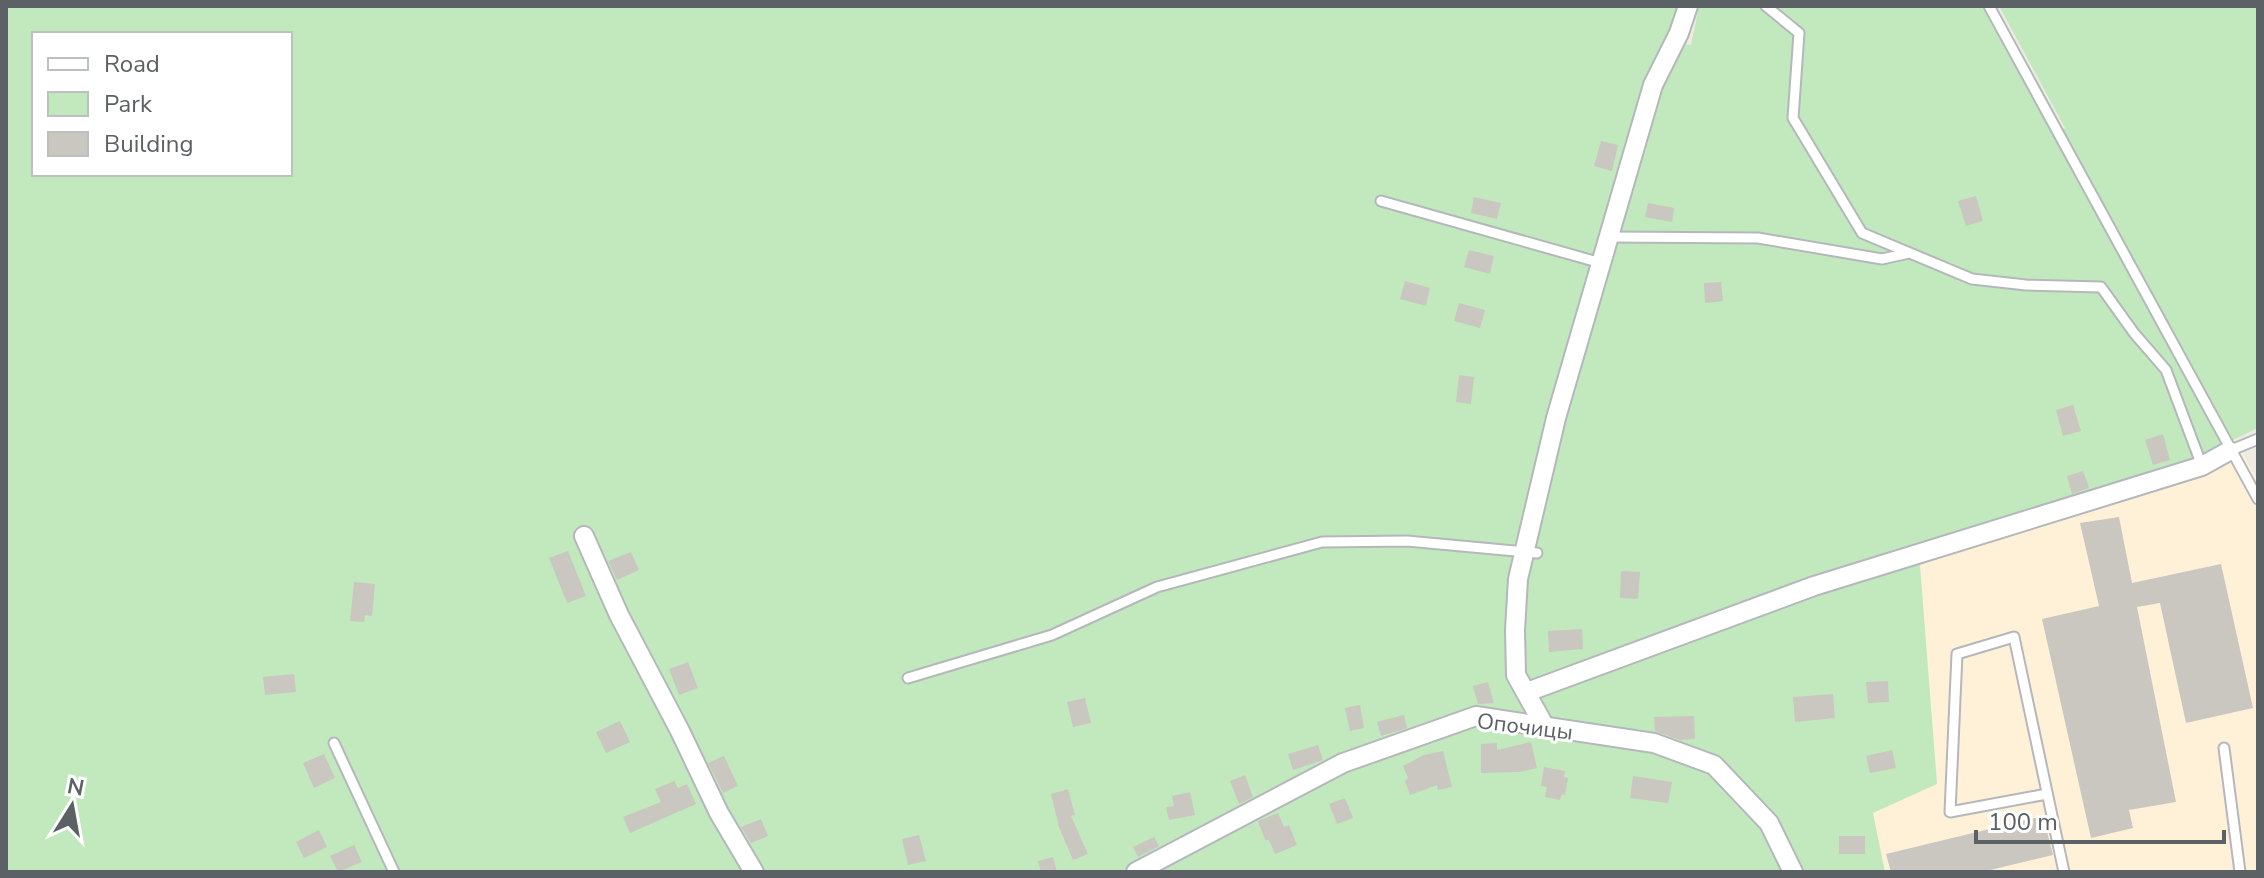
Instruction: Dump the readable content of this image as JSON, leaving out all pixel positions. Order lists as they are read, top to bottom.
{
  "streets": {
    "street": ["Опочицы"]
  },
  "legend": ["Road", "Park", "Building"],
  "scale_bar": "100 m",
  "north": "top"
}
